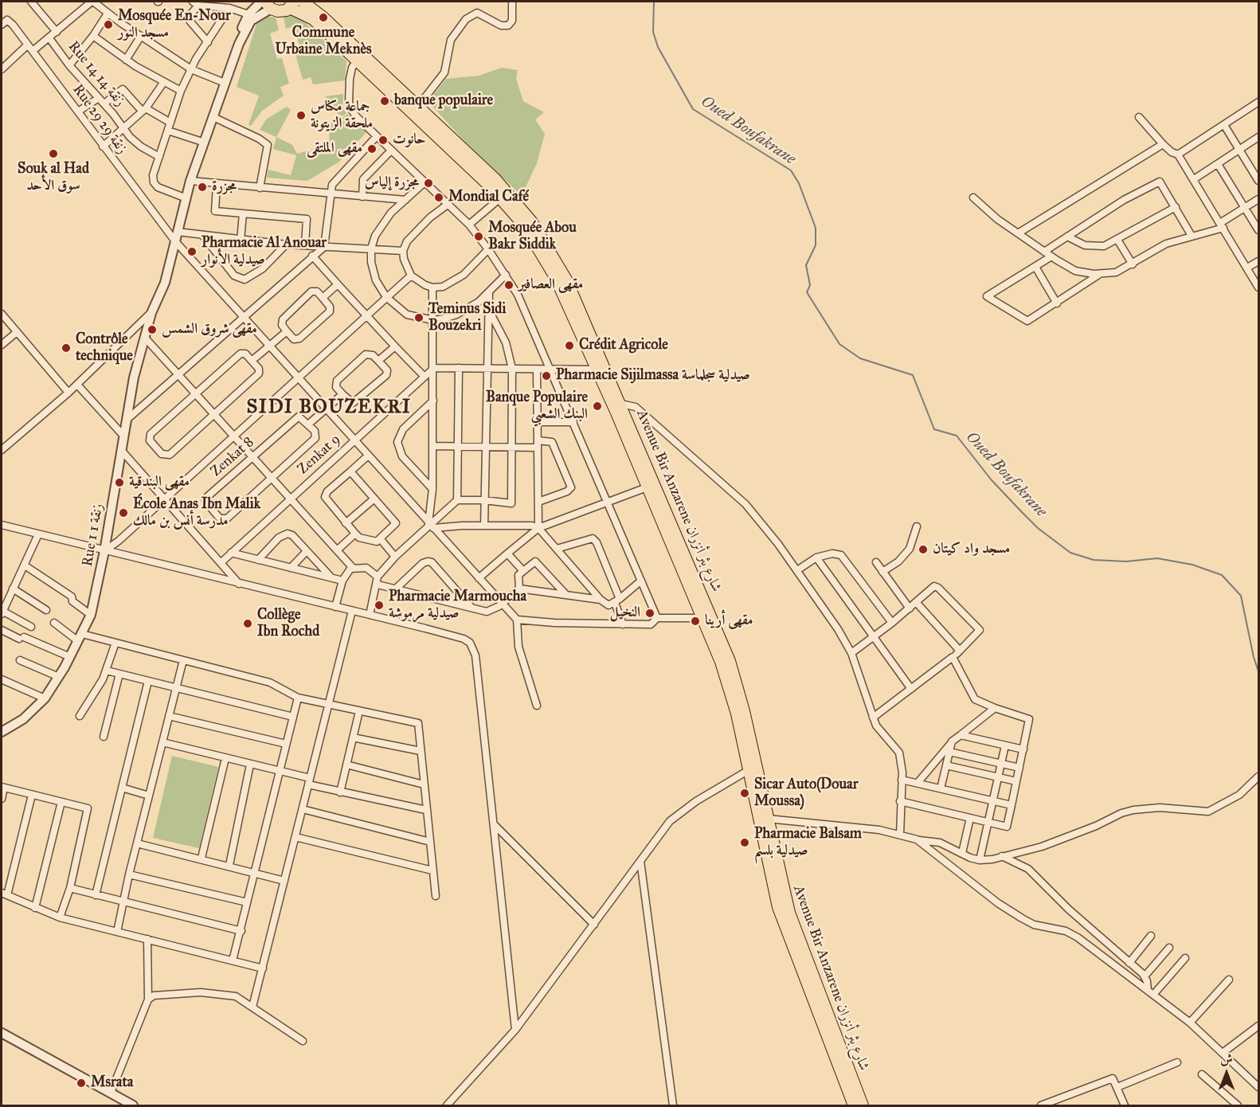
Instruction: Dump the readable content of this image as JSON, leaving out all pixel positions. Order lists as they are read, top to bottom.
{
  "streets": {
    "main road": ["Avenue Bir Anzarene شارع بئر أنزران"],
    "street": [
      "Rue 14 زنقة 14",
      "Rue 29 زنقة 29",
      "Zenkat 9",
      "Zenkat 8",
      "Rue 1 زنقة 1"
    ]
  },
  "crossings": [
    ["Rue 29 زنقة 29", "Zenkat 9"],
    ["Rue 29 زنقة 29", "Rue 1 زنقة 1"]
  ],
  "districts": ["SIDI BOUZEKRI"],
  "water": ["Oued Boufakrane"],
  "places": [
    "Commune Urbaine Meknès",
    "Mosquée En-Nour مسجد النور",
    "banque populaire",
    "جماعة مكناس ملحقة الزيتونة",
    "حانوت",
    "مقهى الملتقى",
    "Souk al Had سوق الأحد",
    "مجزرة إلياس",
    "مجزرة",
    "Mondial Café",
    "Mosquée Abou Bakr Siddik",
    "Pharmacie Al Anouar صيدلية الأنوار",
    "مقهى العصافير",
    "Teminus Sidi Bouzekri",
    "مقهى شروق الشمس",
    "Crédit Agricole",
    "Contrôle technique",
    "Pharmacie Sijilmassa صيدلية سجلماسة",
    "Banque Populaire البنك الشعبي",
    "مقهى البندقية",
    "École Anas Ibn Malik مدرسة أنس بن مالك",
    "مسجد واد كيتان",
    "Pharmacie Marmoucha صيدلية مرموشة",
    "النخيل",
    "مقهى أرينا",
    "Collège Ibn Rochd",
    "Sicar Auto(Douar Moussa)",
    "Pharmacie Balsam صيدلية بلسم",
    "Msrata"
  ],
  "north": "top"
}
